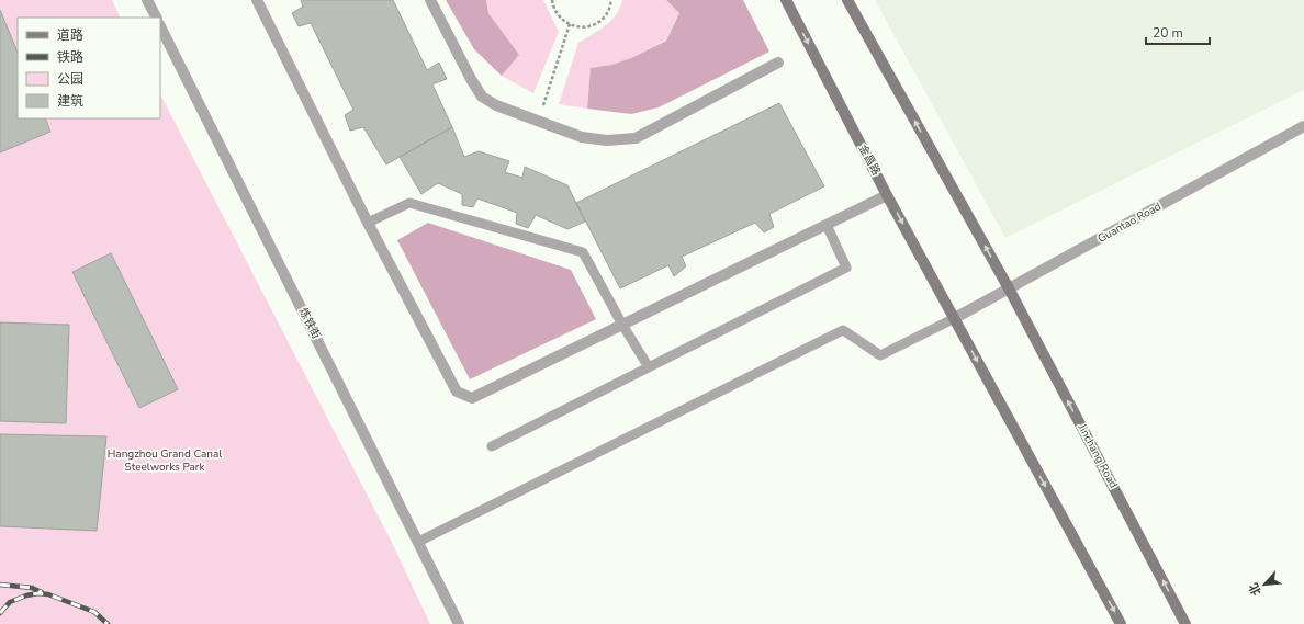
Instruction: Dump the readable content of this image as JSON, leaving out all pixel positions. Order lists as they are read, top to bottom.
{
  "streets": {
    "main road": ["金昌路", "Jinchang Road"],
    "street": ["Guantao Road", "炼铁街"]
  },
  "crossings": [
    ["金昌路", "Guantao Road"],
    ["Guantao Road", "Jinchang Road"]
  ],
  "parks": ["Hangzhou Grand Canal Steelworks Park"],
  "legend": [
    "道路",
    "铁路",
    "公园",
    "建筑"
  ],
  "scale_bar": "20 m",
  "north": "bottom left"
}
